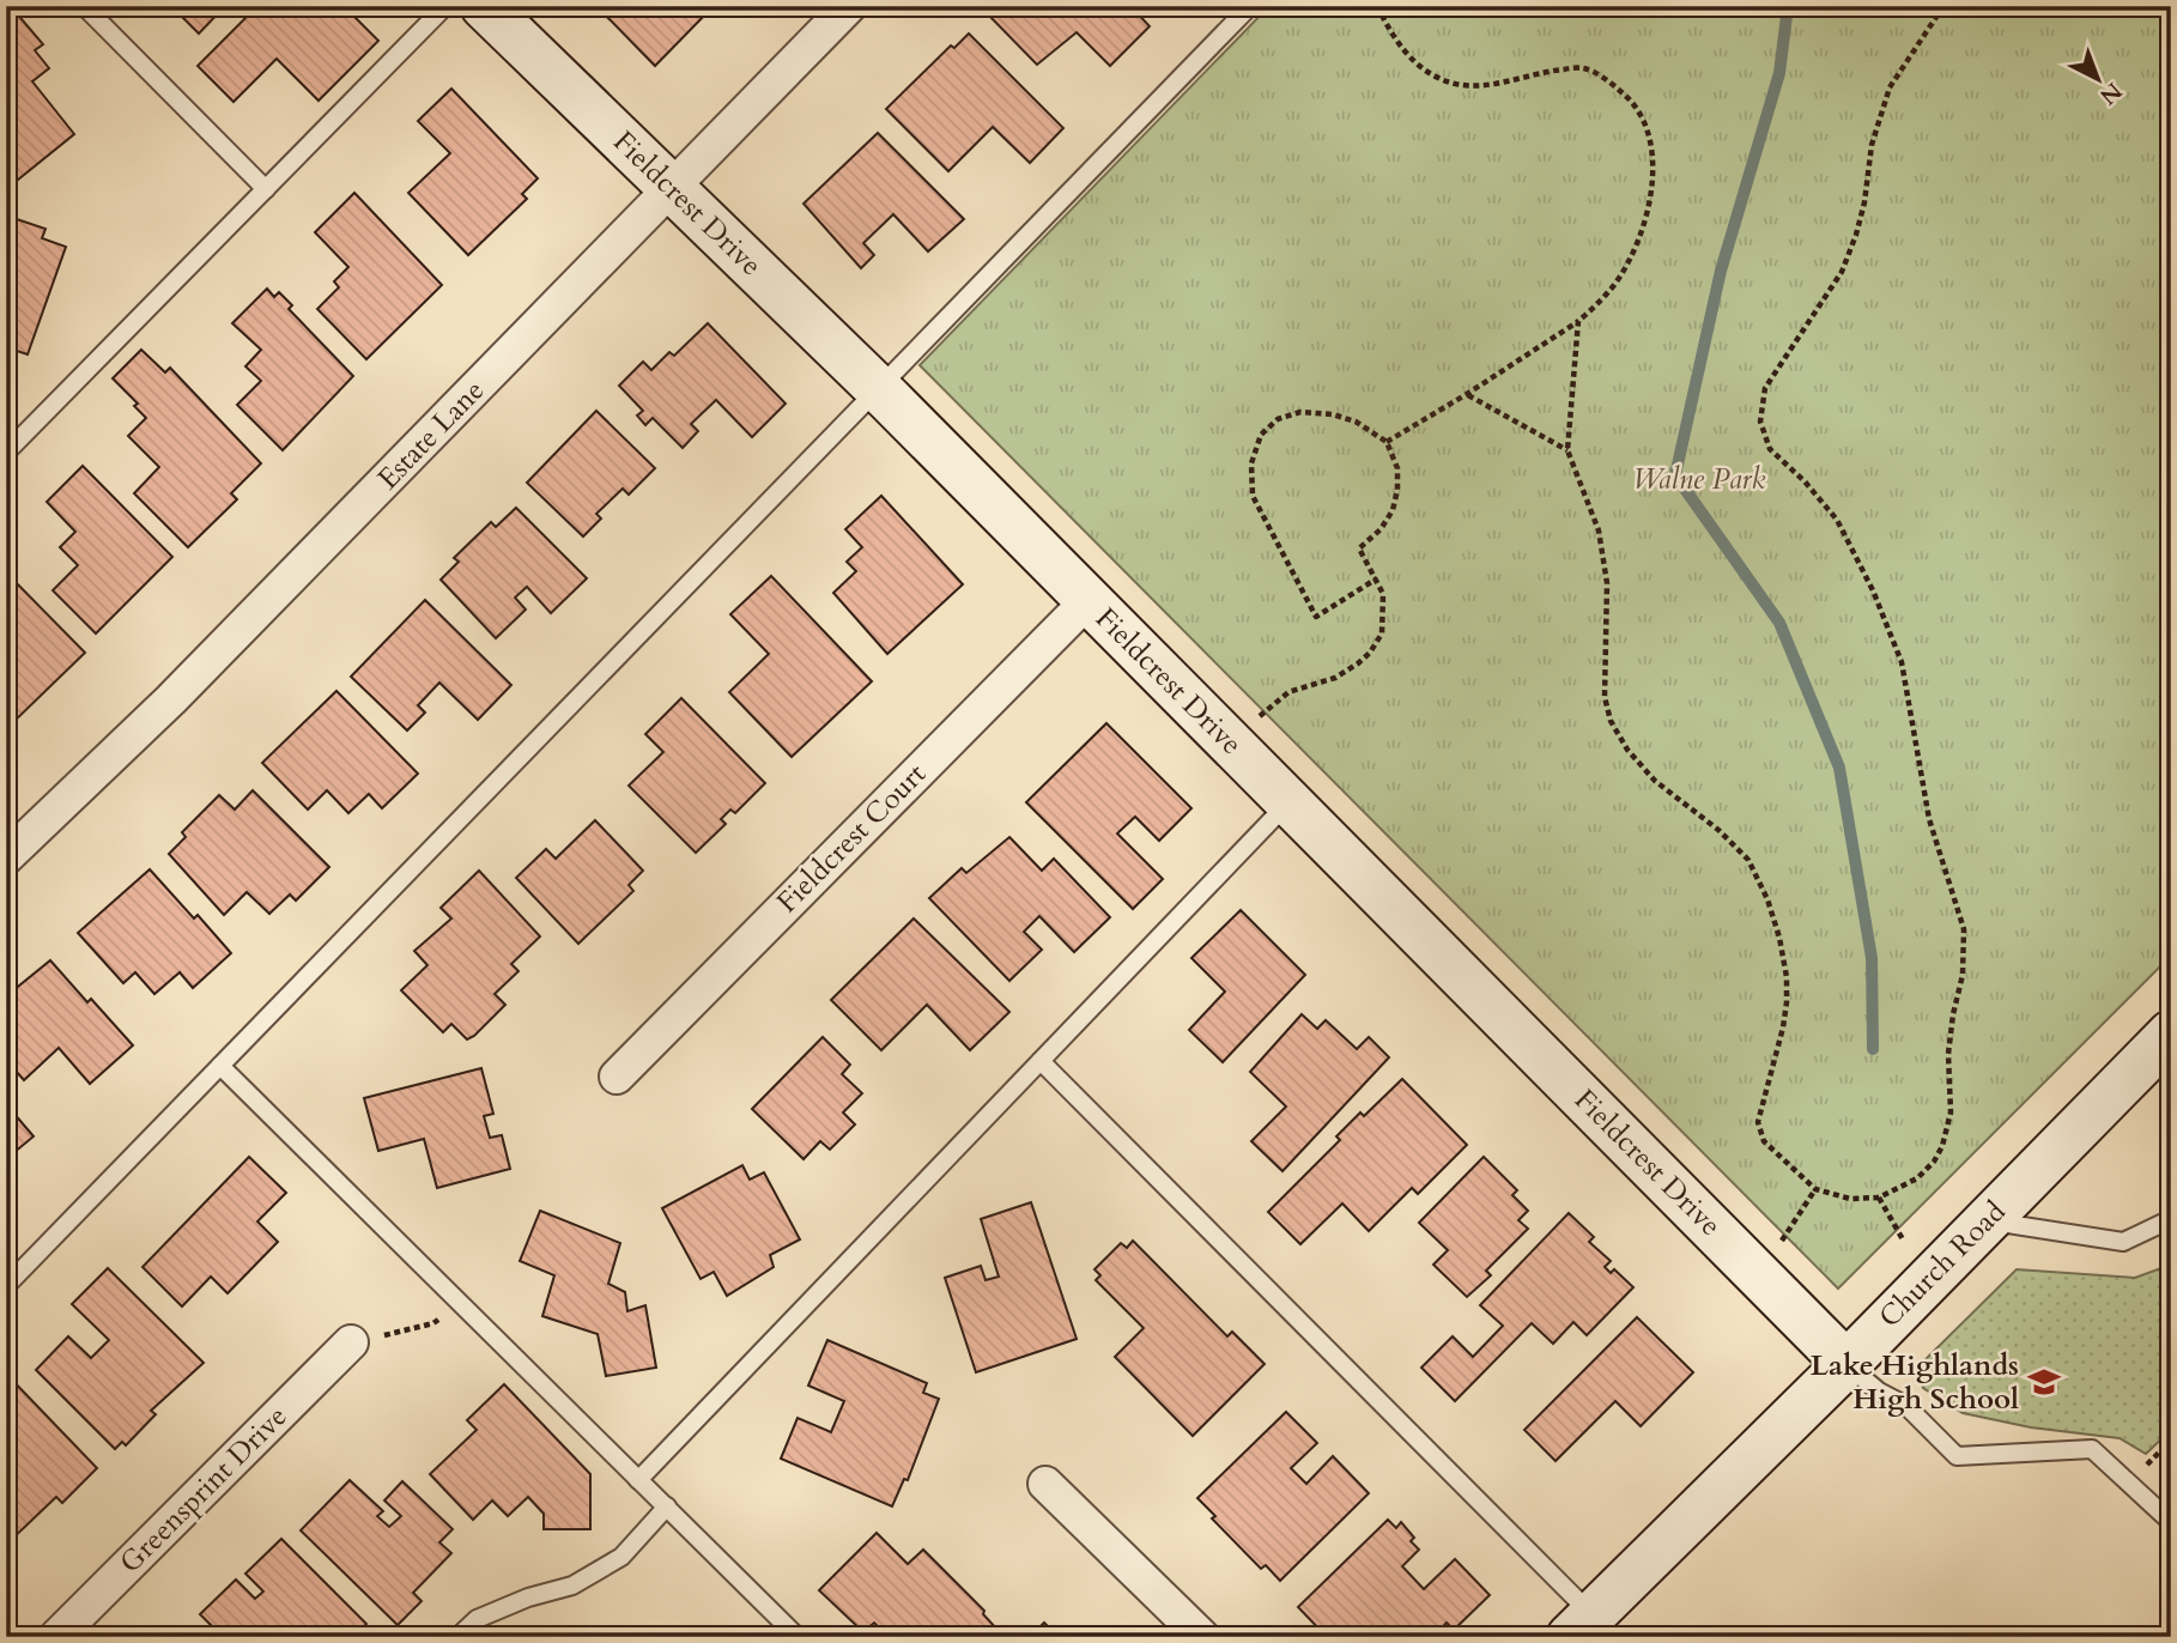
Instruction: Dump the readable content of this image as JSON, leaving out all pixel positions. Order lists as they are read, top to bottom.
{
  "streets": {
    "street": [
      "Fieldcrest Drive",
      "Estate Lane",
      "Fieldcrest Court",
      "Church Road",
      "Greensprint Drive"
    ]
  },
  "crossings": [
    ["Fieldcrest Drive", "Estate Lane"],
    ["Fieldcrest Drive", "Fieldcrest Court"],
    ["Fieldcrest Drive", "Church Road"]
  ],
  "parks": ["Walne Park"],
  "places": {
    "school or university": ["Lake Highlands High School"]
  },
  "north": "bottom right"
}
